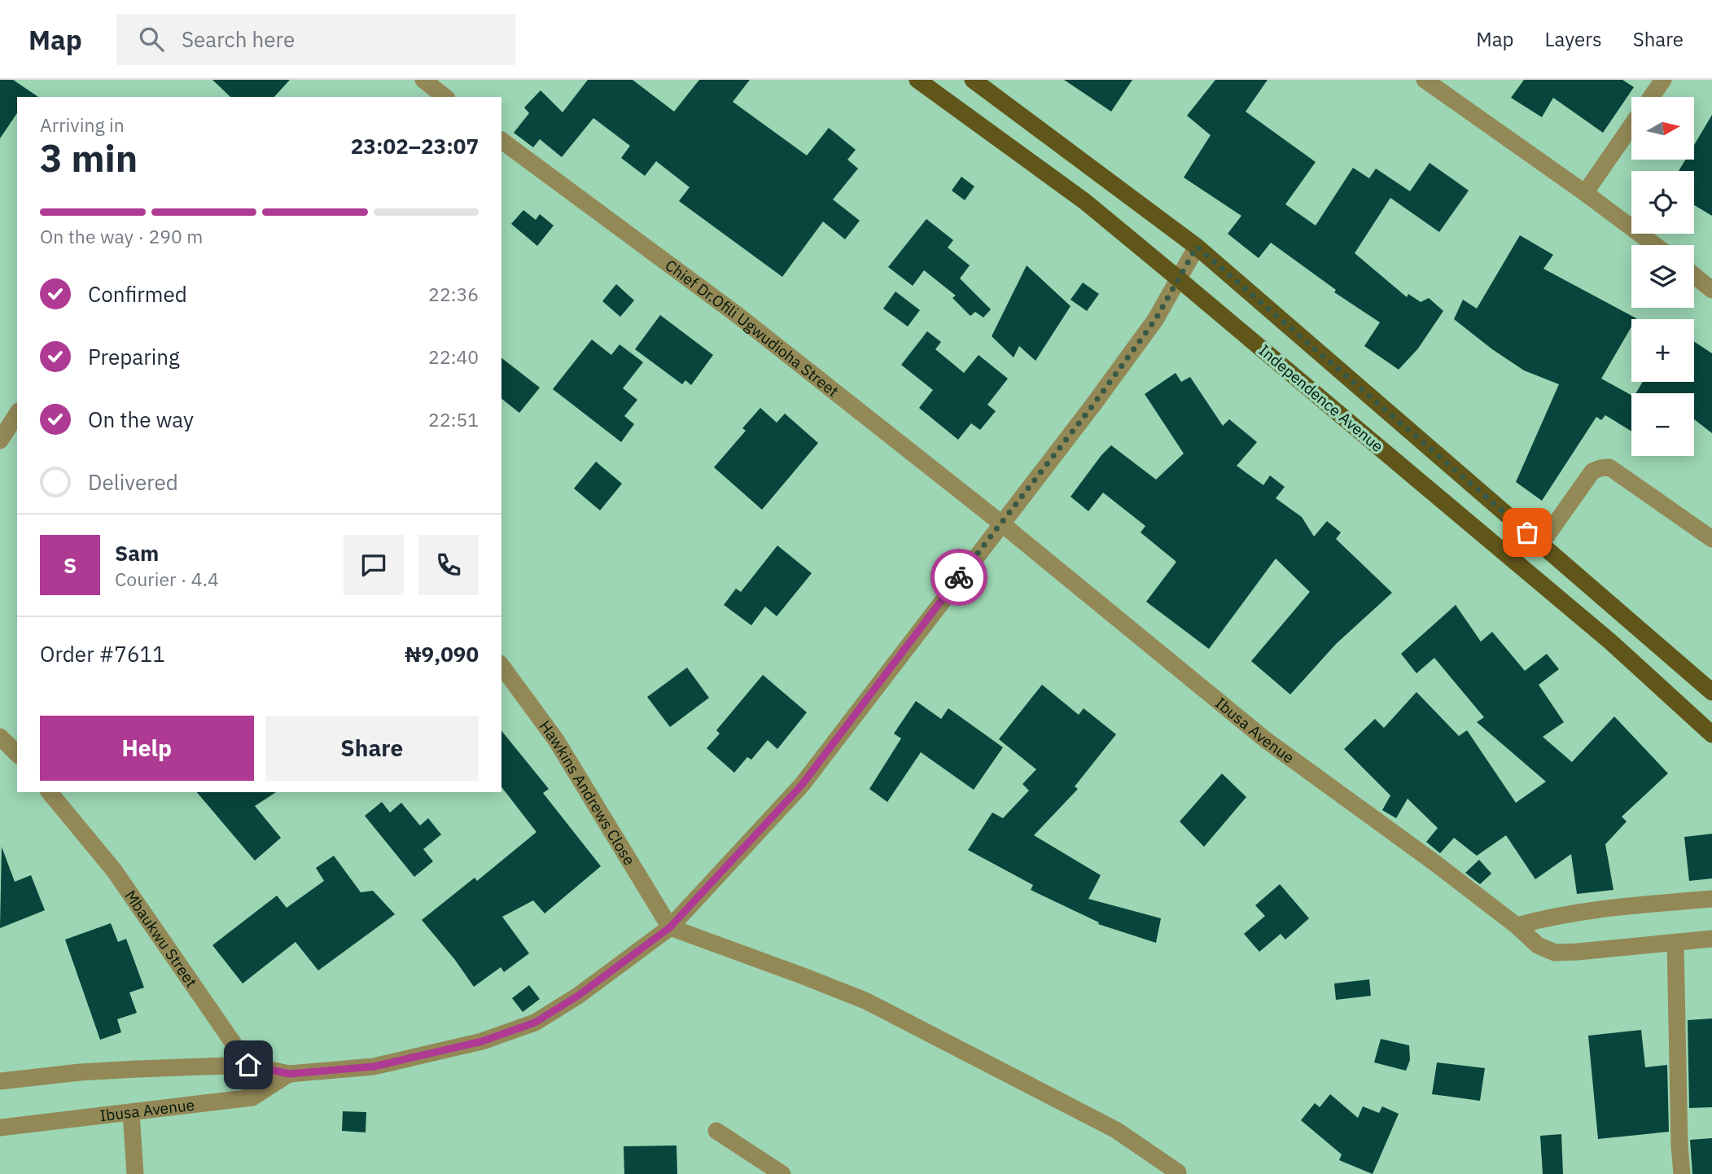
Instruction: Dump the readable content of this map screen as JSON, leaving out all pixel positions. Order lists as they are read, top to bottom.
{
  "streets": {
    "main road": ["Independence Avenue"],
    "street": [
      "Chief Dr.Ofili Ugwudioha Street",
      "Ibusa Avenue",
      "Hawkins Andrews Close",
      "Mbaukwu Street"
    ]
  },
  "crossings": [
    ["Chief Dr.Ofili Ugwudioha Street", "Ibusa Avenue"],
    ["Independence Avenue", "Ibusa Avenue"],
    ["Ibusa Avenue", "Hawkins Andrews Close"],
    ["Ibusa Avenue", "Mbaukwu Street"]
  ],
  "north": "right",
  "page": {
    "header": "Map",
    "search": "Search here",
    "nav": ["Map", "Layers", "Share"],
    "map_buttons": ["+", "−"],
    "heading": ["3 min", "Arriving in", "23:02–23:07"],
    "panel": [
      "Sam",
      "Courier · 4.4",
      "Order #7611",
      "₦9,090"
    ],
    "bar": "On the way · 290 m",
    "list": [
      ["Confirmed", "22:36"],
      ["Preparing", "22:40"],
      ["On the way", "22:51"],
      "Delivered"
    ],
    "round": "S",
    "buttons": ["Help", "Share"]
  }
}
